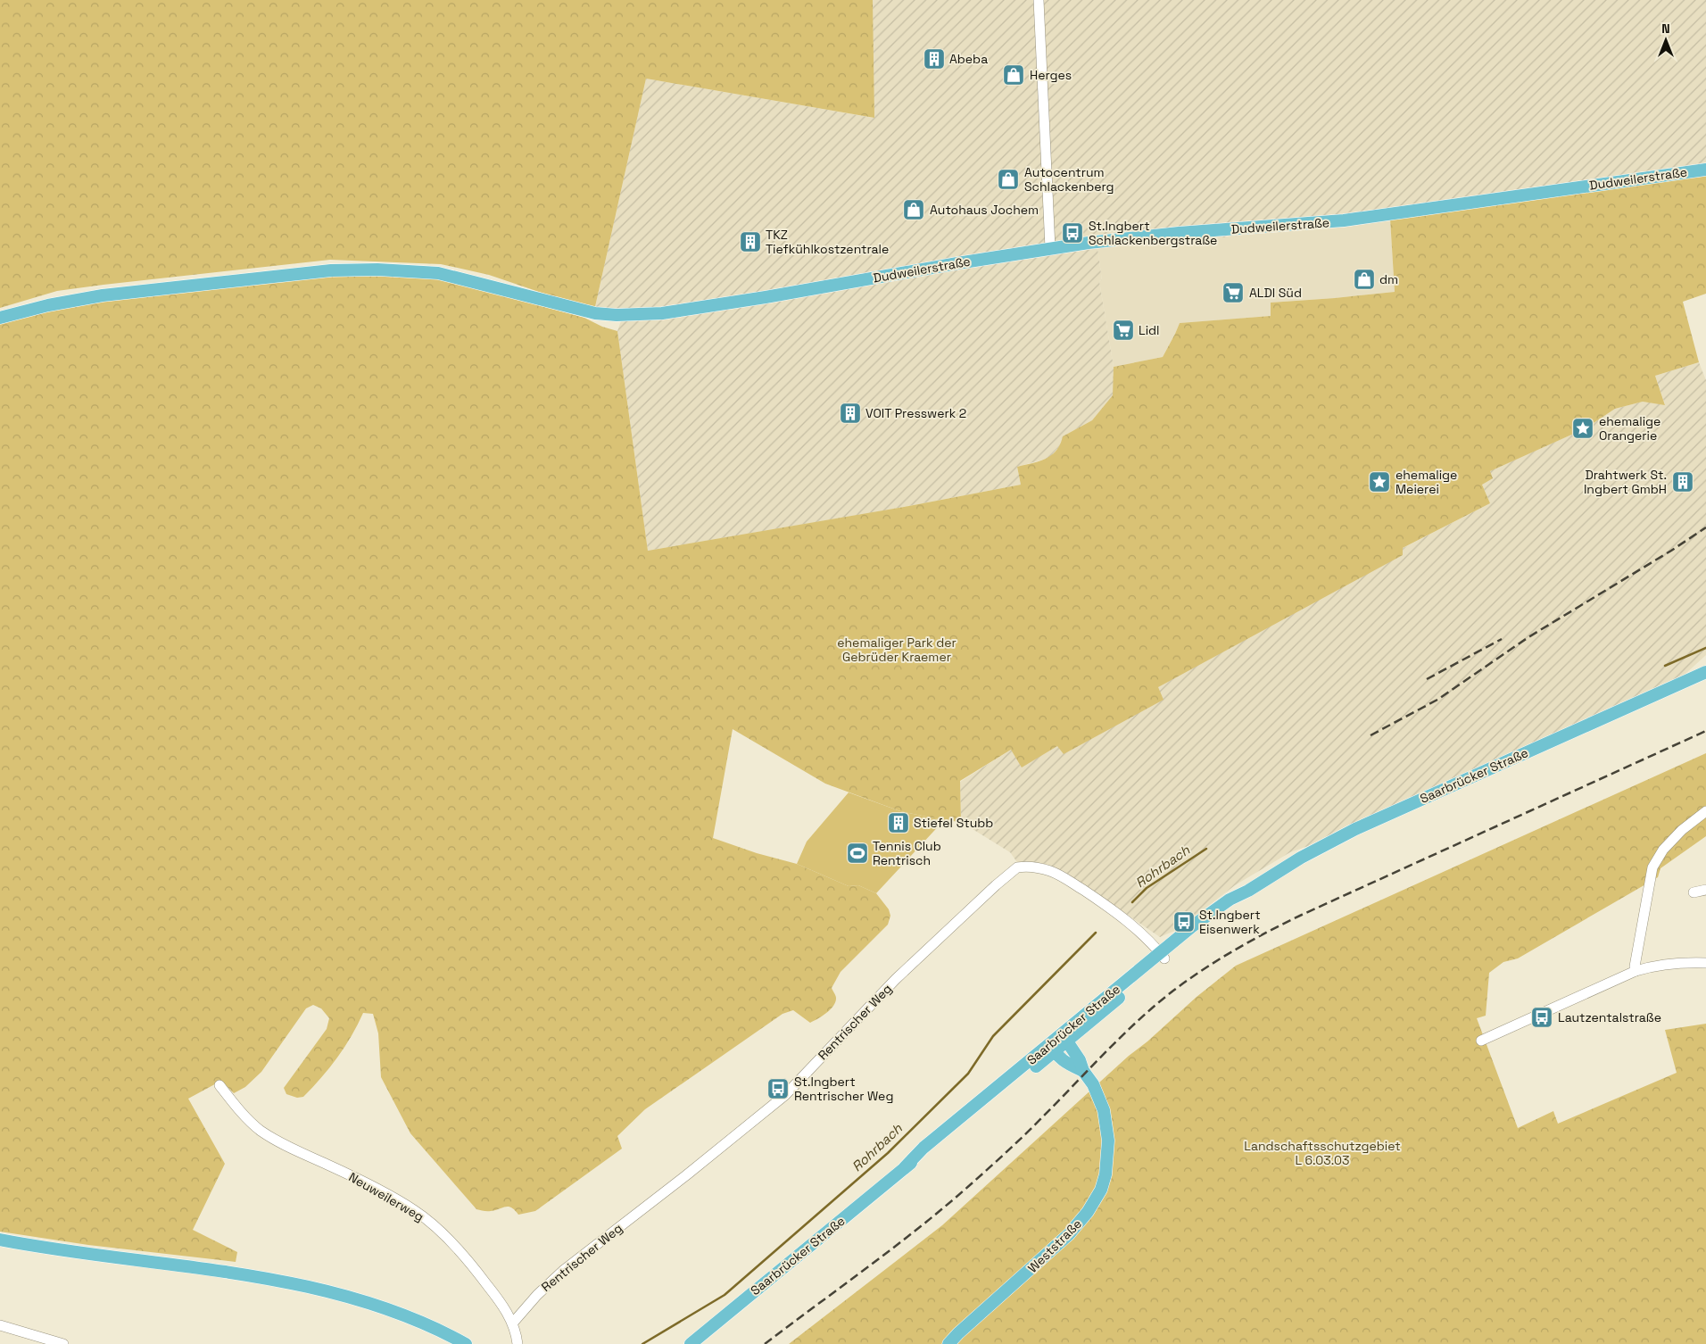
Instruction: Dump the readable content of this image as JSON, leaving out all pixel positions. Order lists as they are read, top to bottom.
{
  "streets": {
    "main road": ["Dudweilerstraße", "Saarbrücker Straße", "Weststraße"],
    "street": ["Rentrischer Weg", "Neuweilerweg"]
  },
  "crossings": [
    ["Saarbrücker Straße", "Rentrischer Weg"],
    ["Saarbrücker Straße", "Weststraße"],
    ["Rentrischer Weg", "Neuweilerweg"]
  ],
  "water": ["Rohrbach"],
  "parks": ["ehemaliger Park der Gebrüder Kraemer", "Landschaftsschutzgebiet L 6.03.03"],
  "places": {
    "building": [
      "Abeba",
      "TKZ Tiefkühlkostzentrale",
      "VOIT Presswerk 2",
      "Drahtwerk St. Ingbert GmbH",
      "Stiefel Stubb"
    ],
    "shop": [
      "Herges",
      "Autocentrum Schlackenberg",
      "Autohaus Jochem",
      "dm"
    ],
    "bus stop": [
      "St.Ingbert Schlackenbergstraße",
      "St.Ingbert Eisenwerk",
      "Lautzentalstraße",
      "St.Ingbert Rentrischer Weg"
    ],
    "supermarket": ["ALDI Süd", "Lidl"],
    "place": ["ehemalige Orangerie", "ehemalige Meierei"],
    "sports": ["Tennis Club Rentrisch"]
  },
  "north": "top"
}
